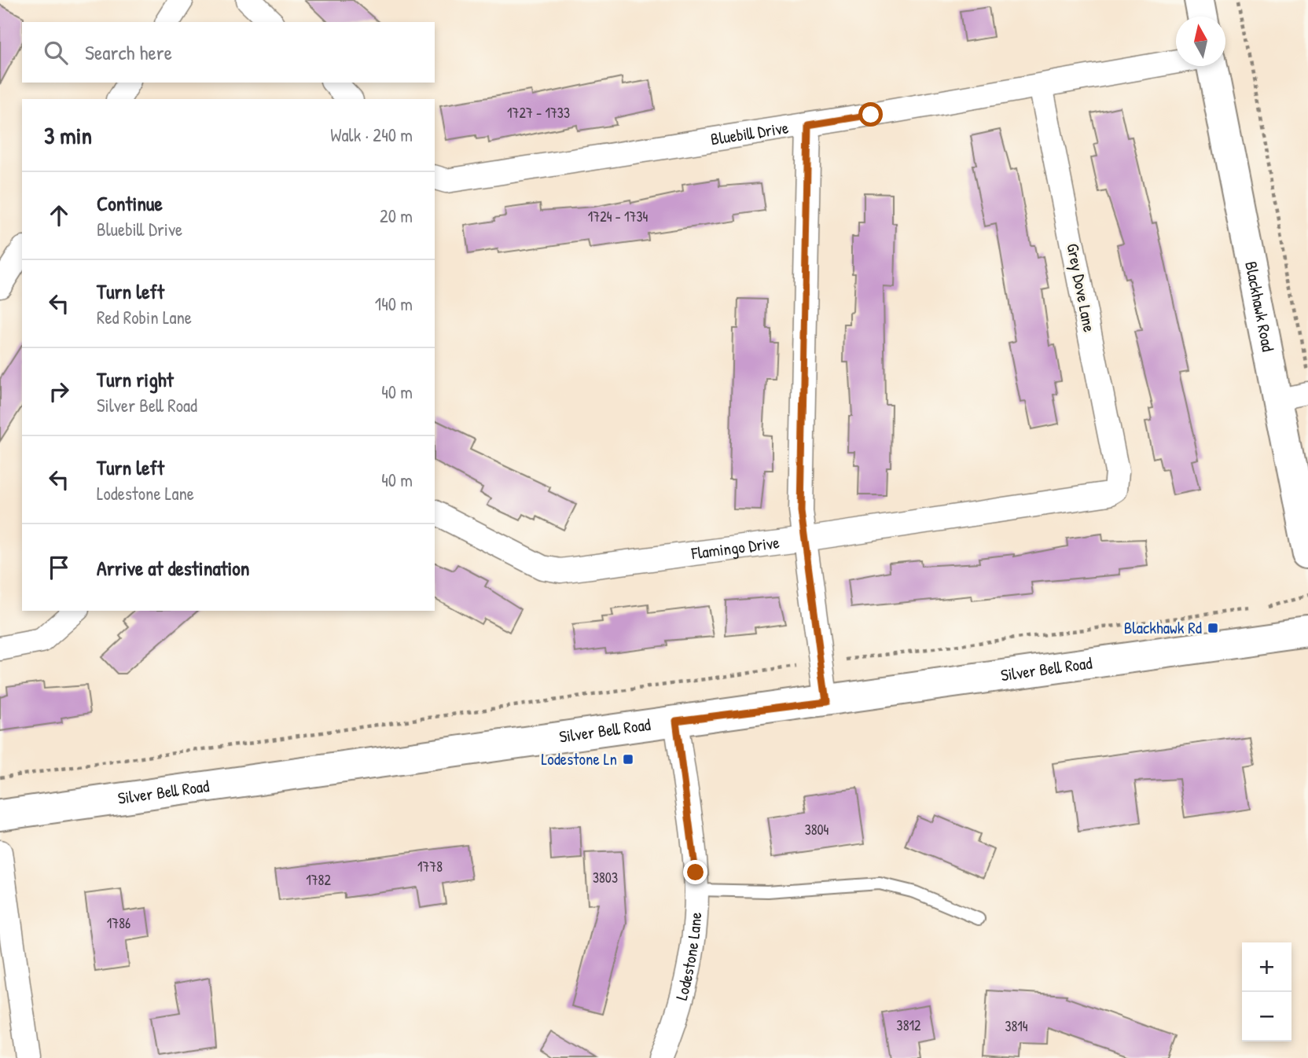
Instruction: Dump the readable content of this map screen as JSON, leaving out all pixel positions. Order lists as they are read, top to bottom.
{
  "streets": {
    "street": [
      "Bluebill Drive",
      "Grey Dove Lane",
      "Blackhawk Road",
      "Flamingo Drive",
      "Silver Bell Road",
      "Lodestone Lane"
    ]
  },
  "crossings": [
    ["Bluebill Drive", "Grey Dove Lane"],
    ["Grey Dove Lane", "Flamingo Drive"],
    ["Silver Bell Road", "Lodestone Lane"]
  ],
  "places": {
    "transit": ["Blackhawk Rd", "Lodestone Ln"]
  },
  "house_numbers": [
    "1727 - 1733",
    "1724 - 1734",
    "3804",
    "1778",
    "3803",
    "1782",
    "1786",
    "3812",
    "3814"
  ],
  "north": "top",
  "page": {
    "search": "Search here",
    "heading": ["3 min", "Walk · 240 m"],
    "list": [
      ["Continue", "Bluebill Drive", "20 m"],
      ["Turn left", "Red Robin Lane", "140 m"],
      ["Turn right", "Silver Bell Road", "40 m"],
      ["Turn left", "Lodestone Lane", "40 m"],
      "Arrive at destination"
    ],
    "map_buttons": ["+", "−"]
  }
}
